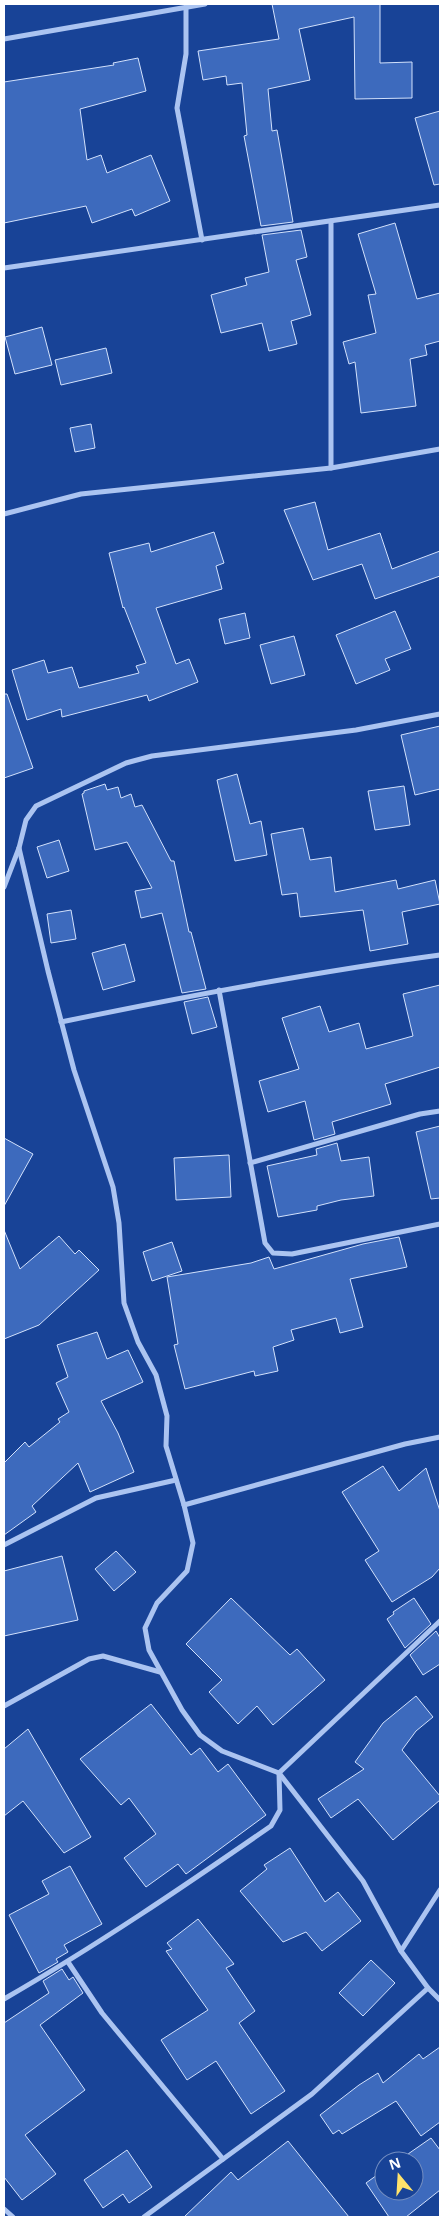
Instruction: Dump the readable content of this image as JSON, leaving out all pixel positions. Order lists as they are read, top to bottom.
{
  "north": "top"
}
